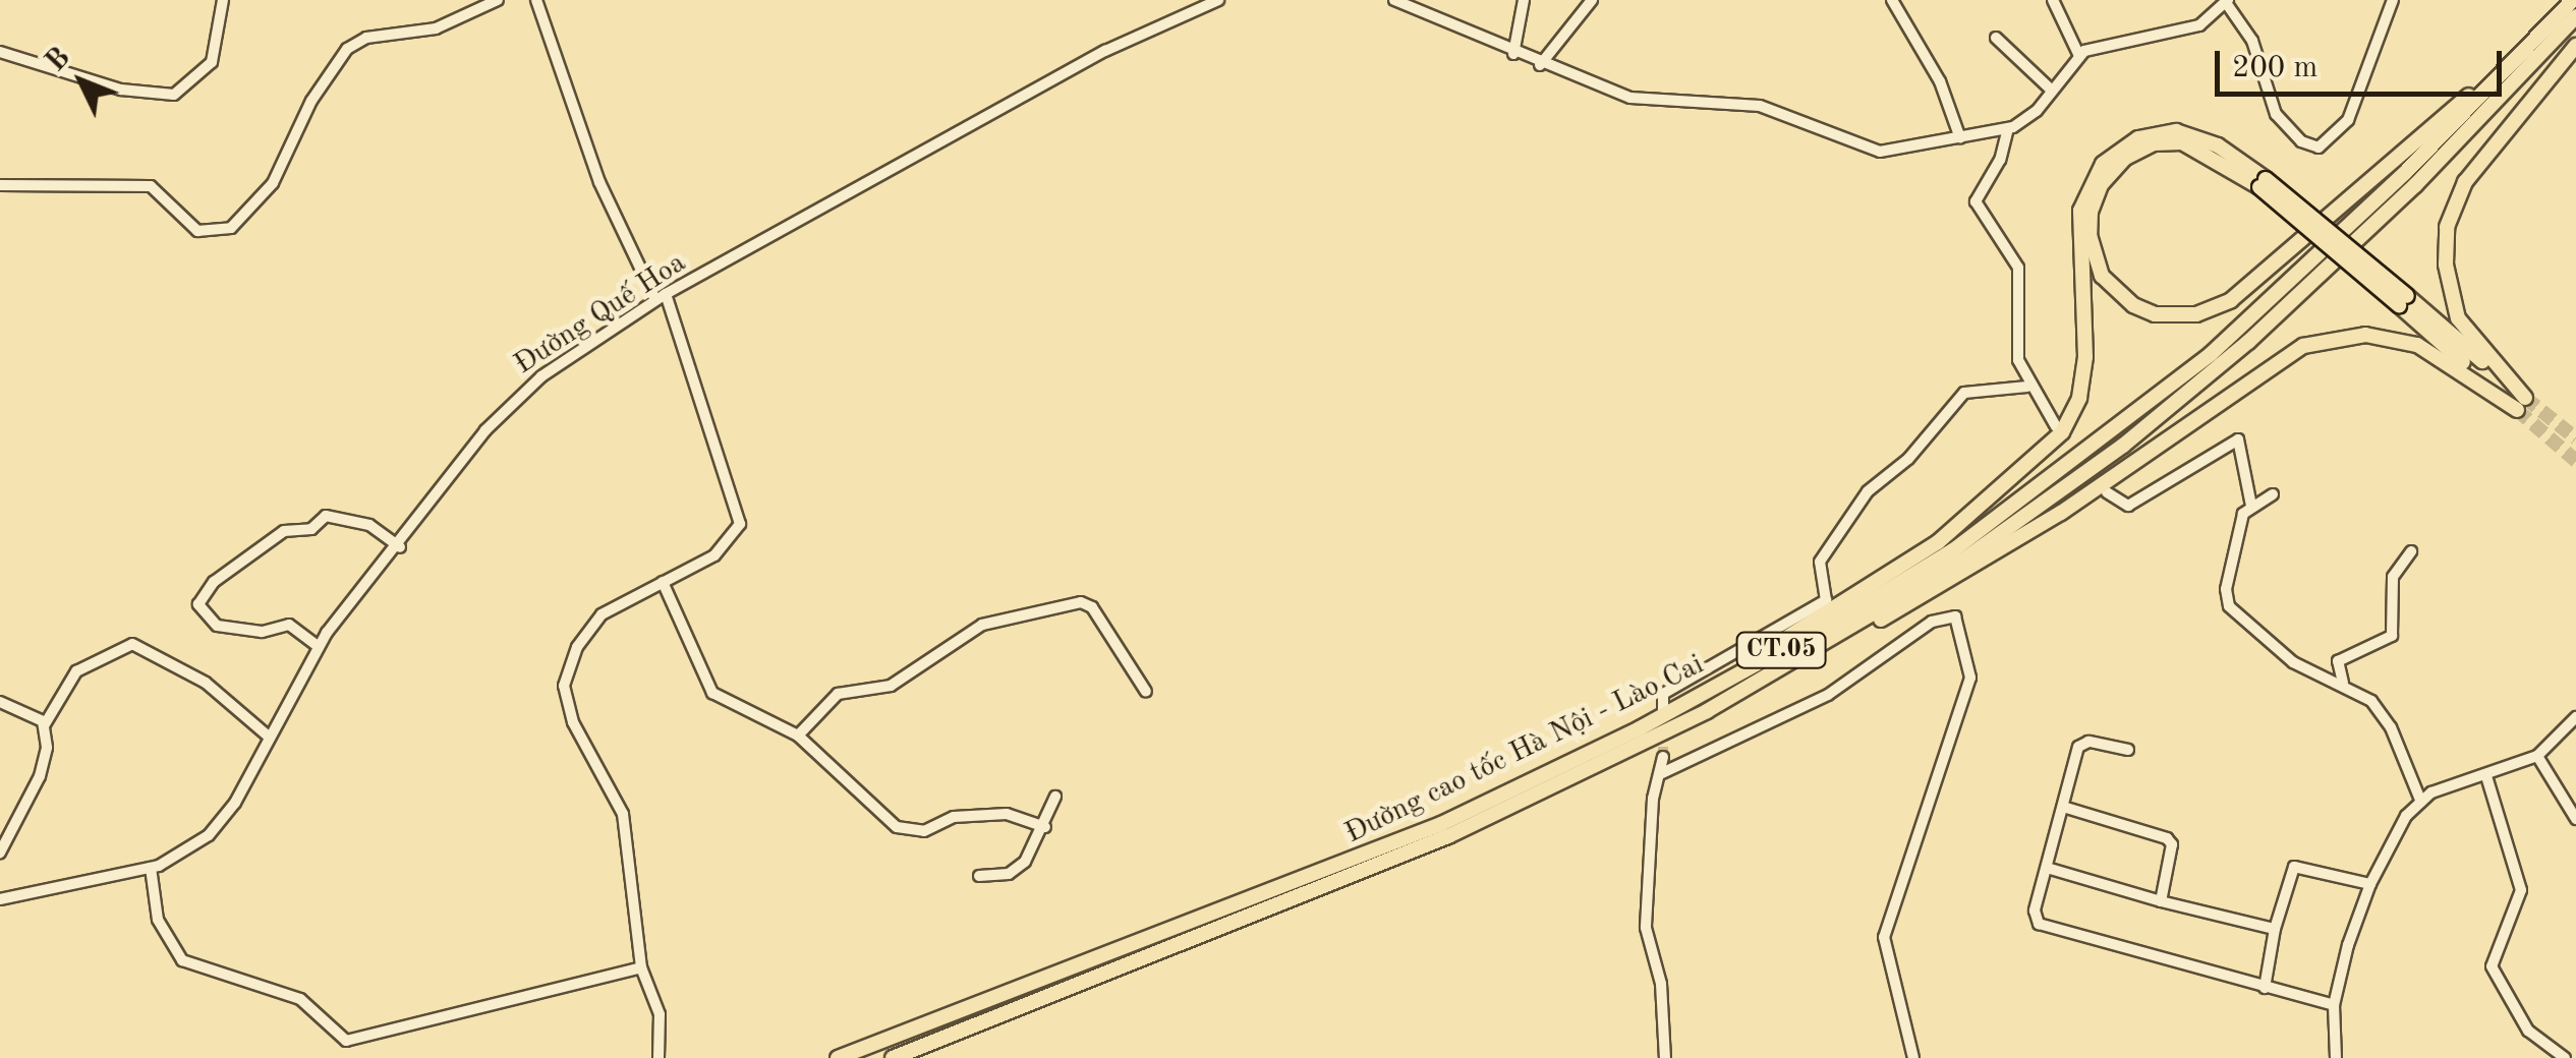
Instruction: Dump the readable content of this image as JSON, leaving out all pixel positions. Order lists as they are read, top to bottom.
{
  "streets": {
    "highway": ["CT.05", "Đường cao tốc Hà Nội - Lào Cai"],
    "street": ["Đường Quế Hoa"]
  },
  "scale_bar": "200 m",
  "north": "top left"
}
